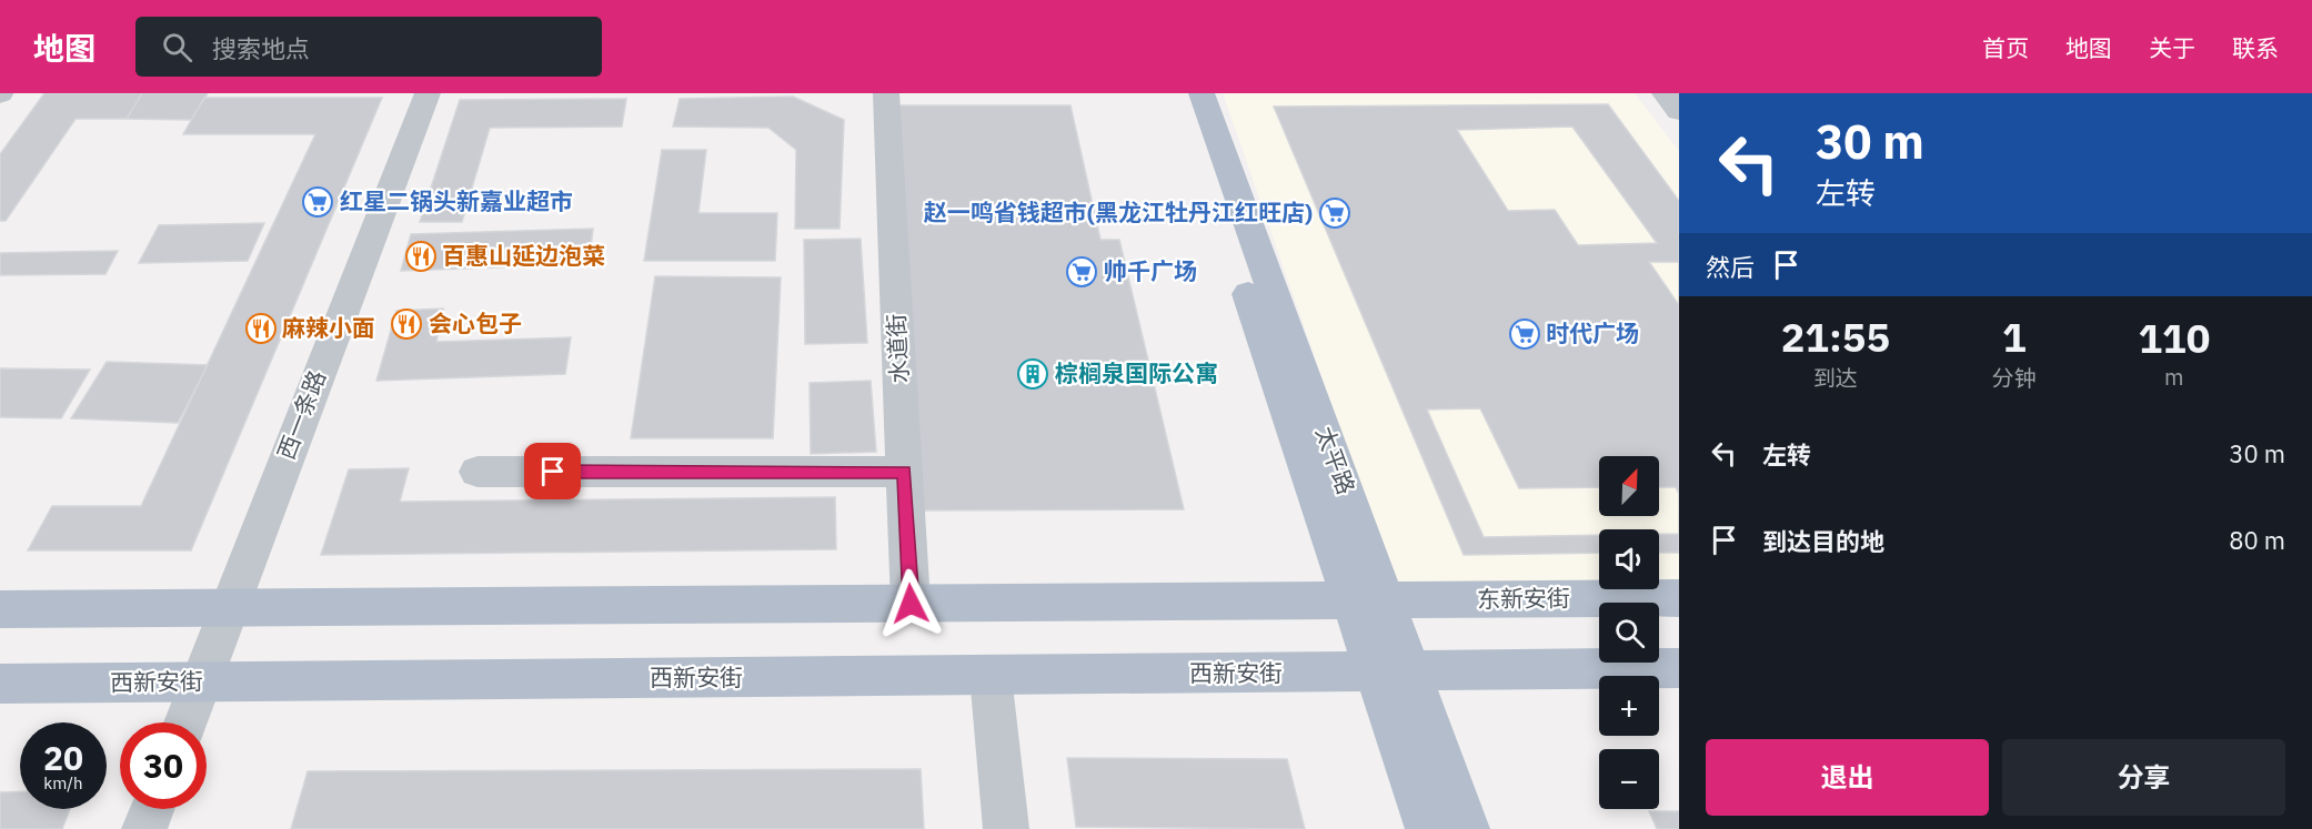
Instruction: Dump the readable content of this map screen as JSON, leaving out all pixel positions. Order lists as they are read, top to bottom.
{
  "streets": {
    "main road": ["太平路", "东新安街", "西新安街"],
    "street": ["水道街", "西一条路"]
  },
  "crossings": [
    ["西一条路", "西新安街"],
    ["太平路", "东新安街"],
    ["太平路", "西新安街"]
  ],
  "places": {
    "supermarket": [
      "红星二锅头新嘉业超市",
      "赵一鸣省钱超市(黑龙江牡丹江红旺店)",
      "帅千广场",
      "时代广场"
    ],
    "restaurant": ["百惠山延边泡菜", "会心包子", "麻辣小面"],
    "building": ["棕榈泉国际公寓"]
  },
  "north": "top right",
  "page": {
    "header": "地图",
    "search": "搜索地点",
    "nav": [
      "首页",
      "地图",
      "关于",
      "联系"
    ],
    "turn": ["30 m", "左转"],
    "then": "然后",
    "eta": [
      "21:55",
      "到达",
      "1",
      "分钟",
      "110",
      "m"
    ],
    "list": [
      {
        "name": "左转",
        "value": "30 m"
      },
      {
        "name": "到达目的地",
        "value": "80 m"
      }
    ],
    "map_buttons": ["+", "−"],
    "speed": "20 km/h",
    "limit": "30",
    "buttons": ["退出", "分享"]
  }
}
